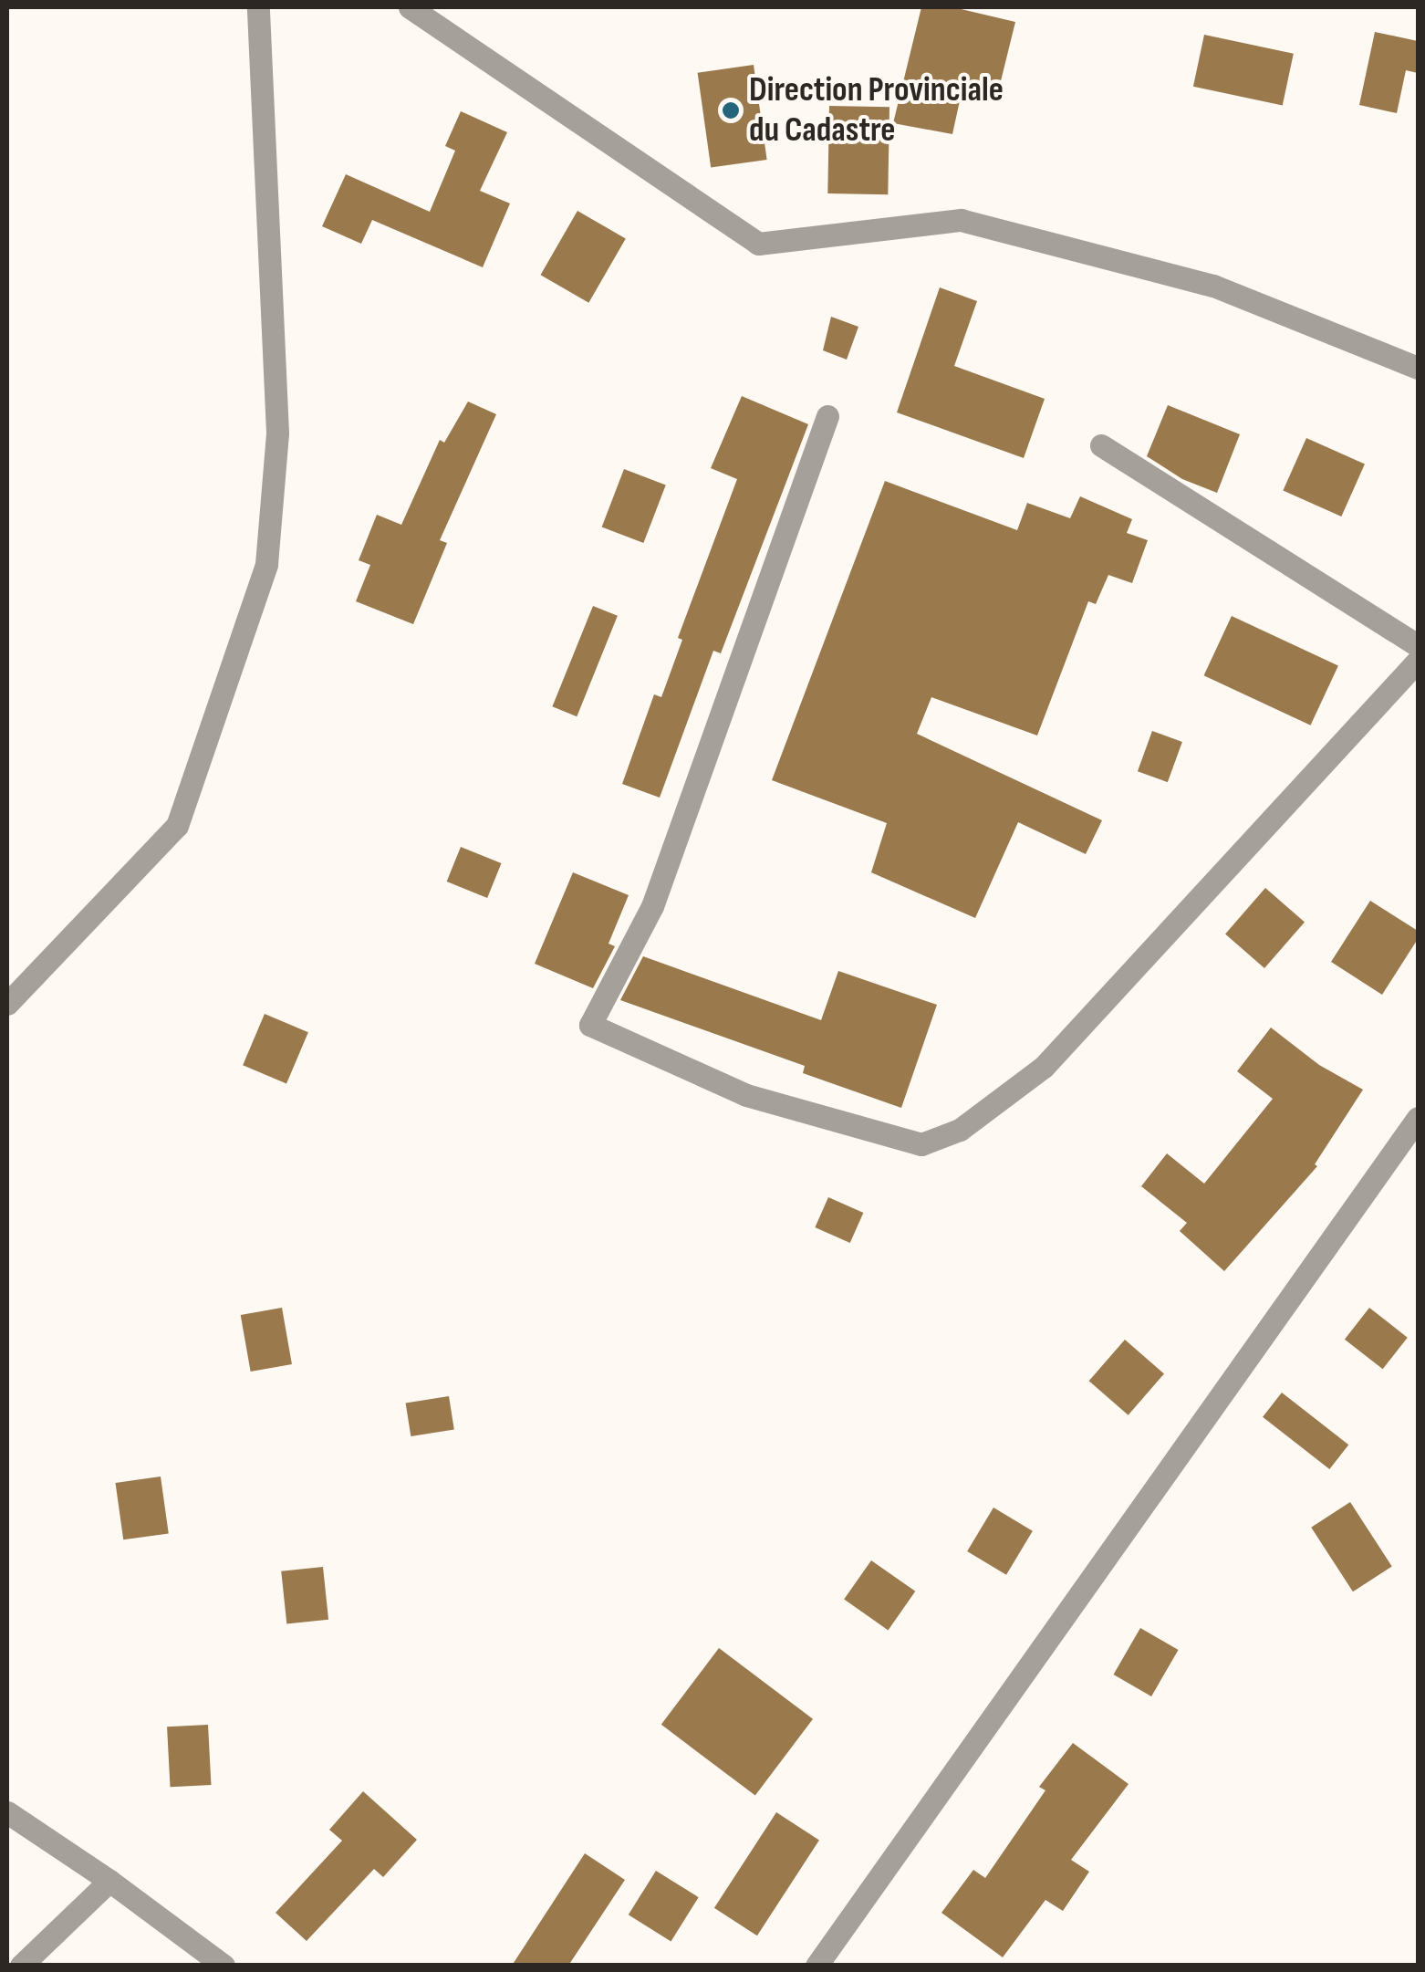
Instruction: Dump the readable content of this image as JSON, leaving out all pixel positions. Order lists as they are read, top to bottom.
{
  "places": ["Direction Provinciale du Cadastre"]
}
